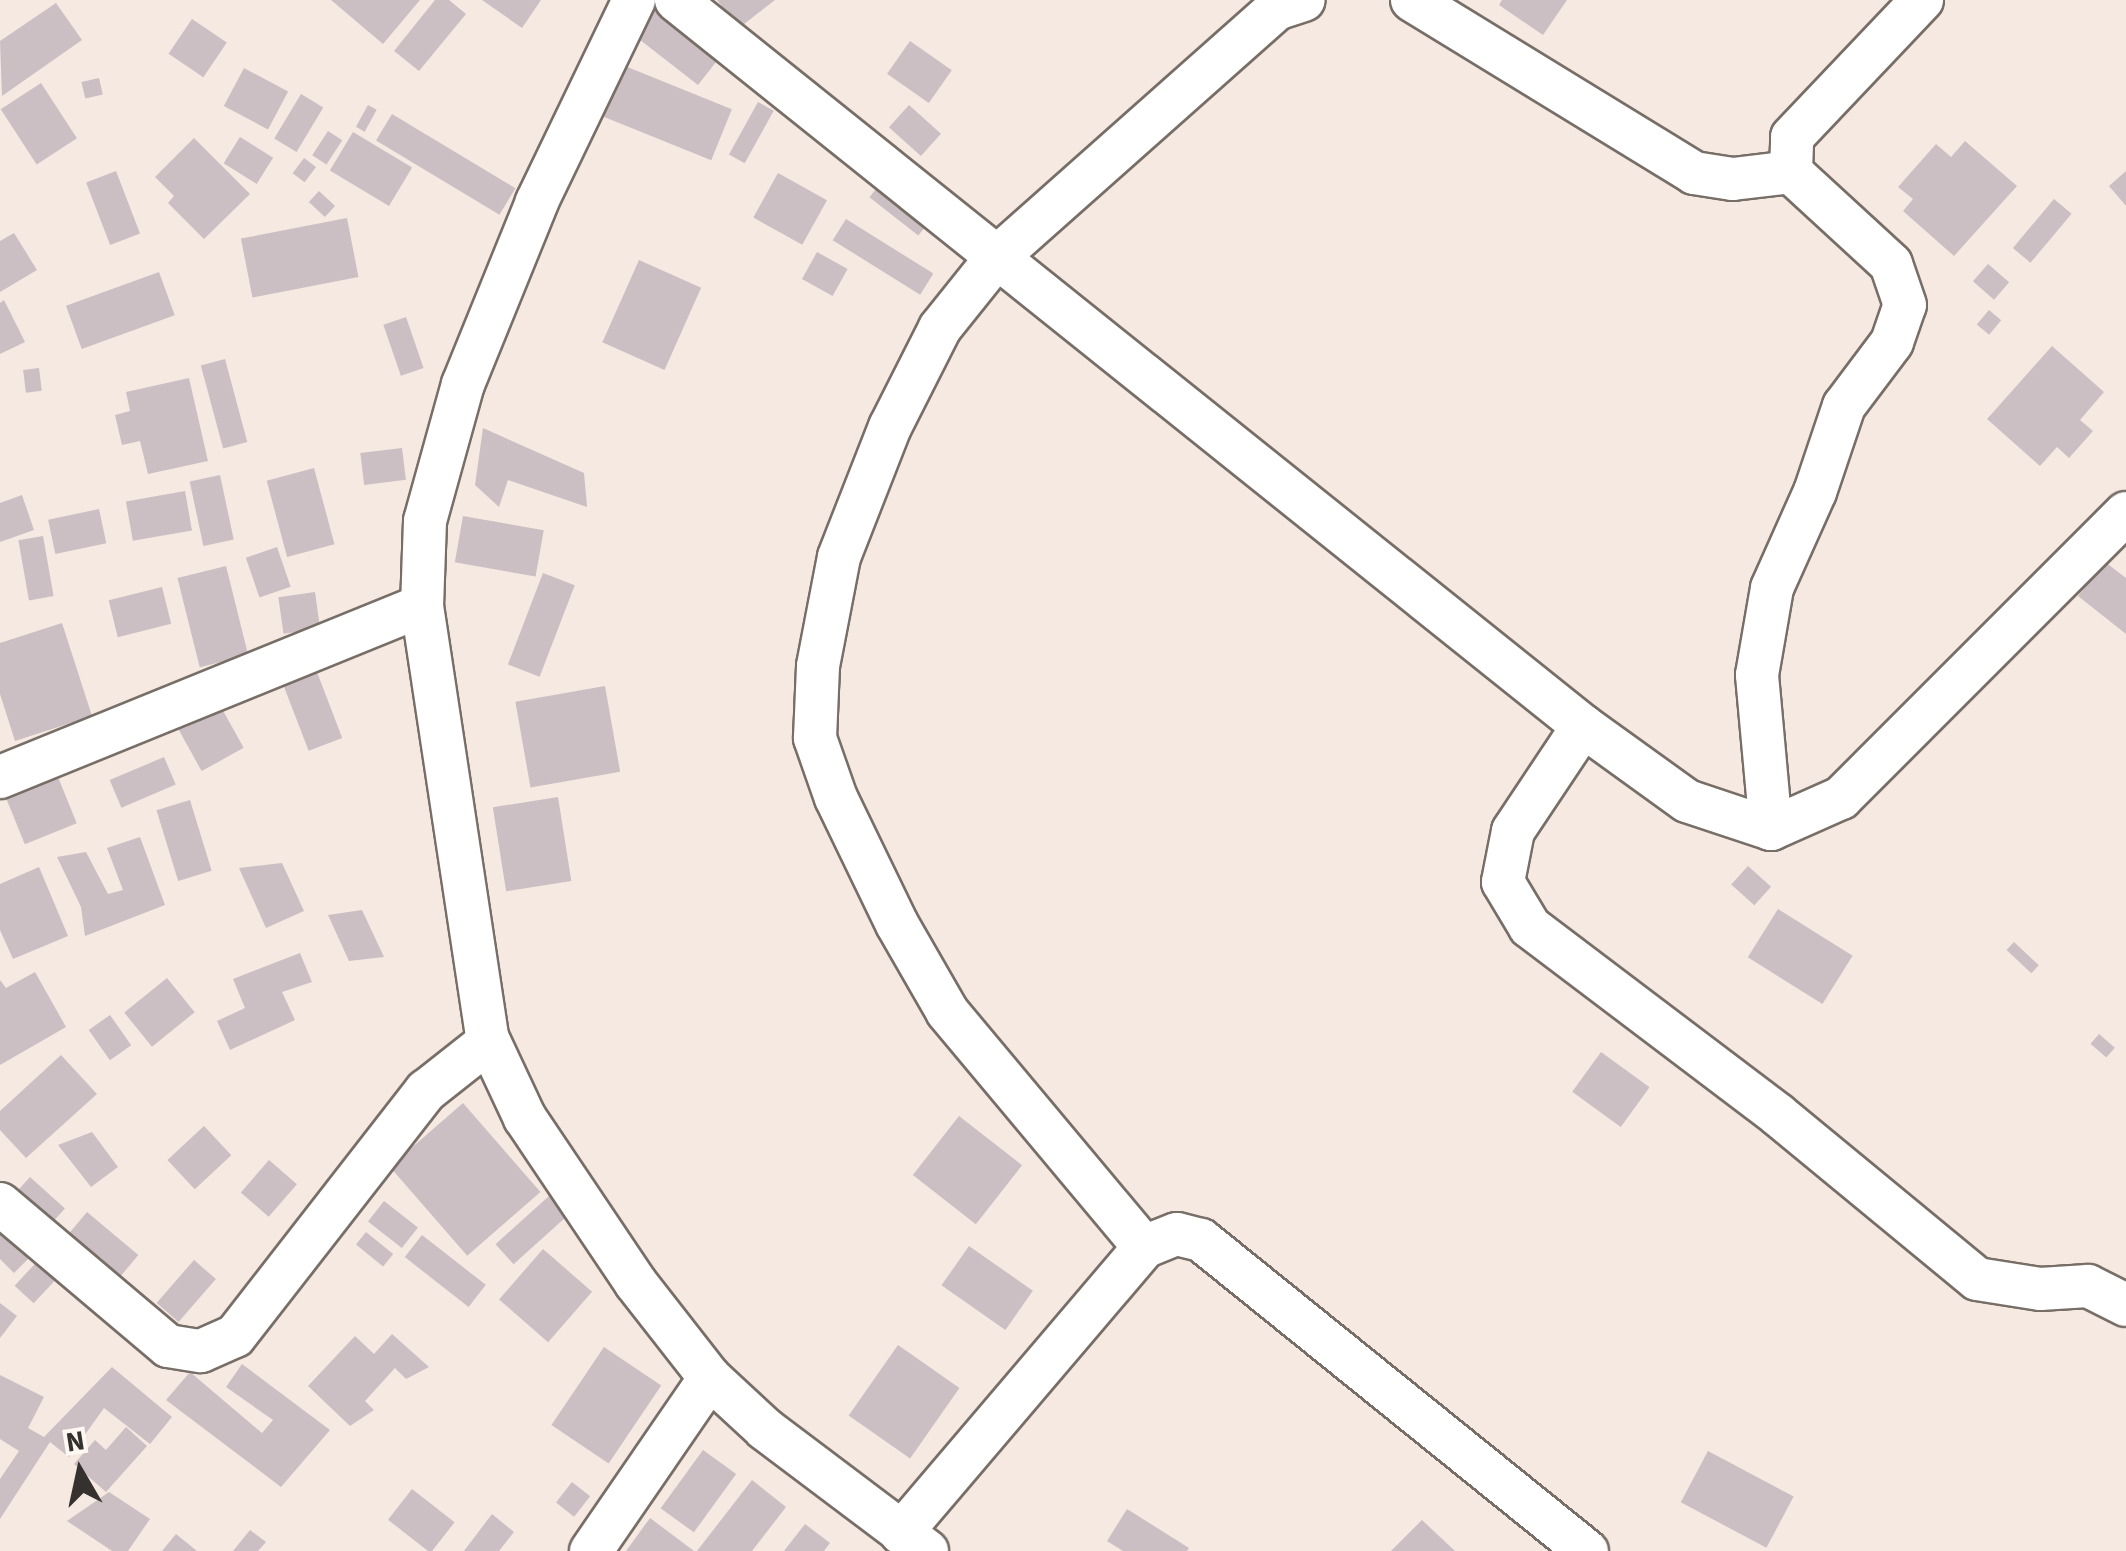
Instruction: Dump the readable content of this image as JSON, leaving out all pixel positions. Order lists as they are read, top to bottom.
{
  "north": "top"
}
